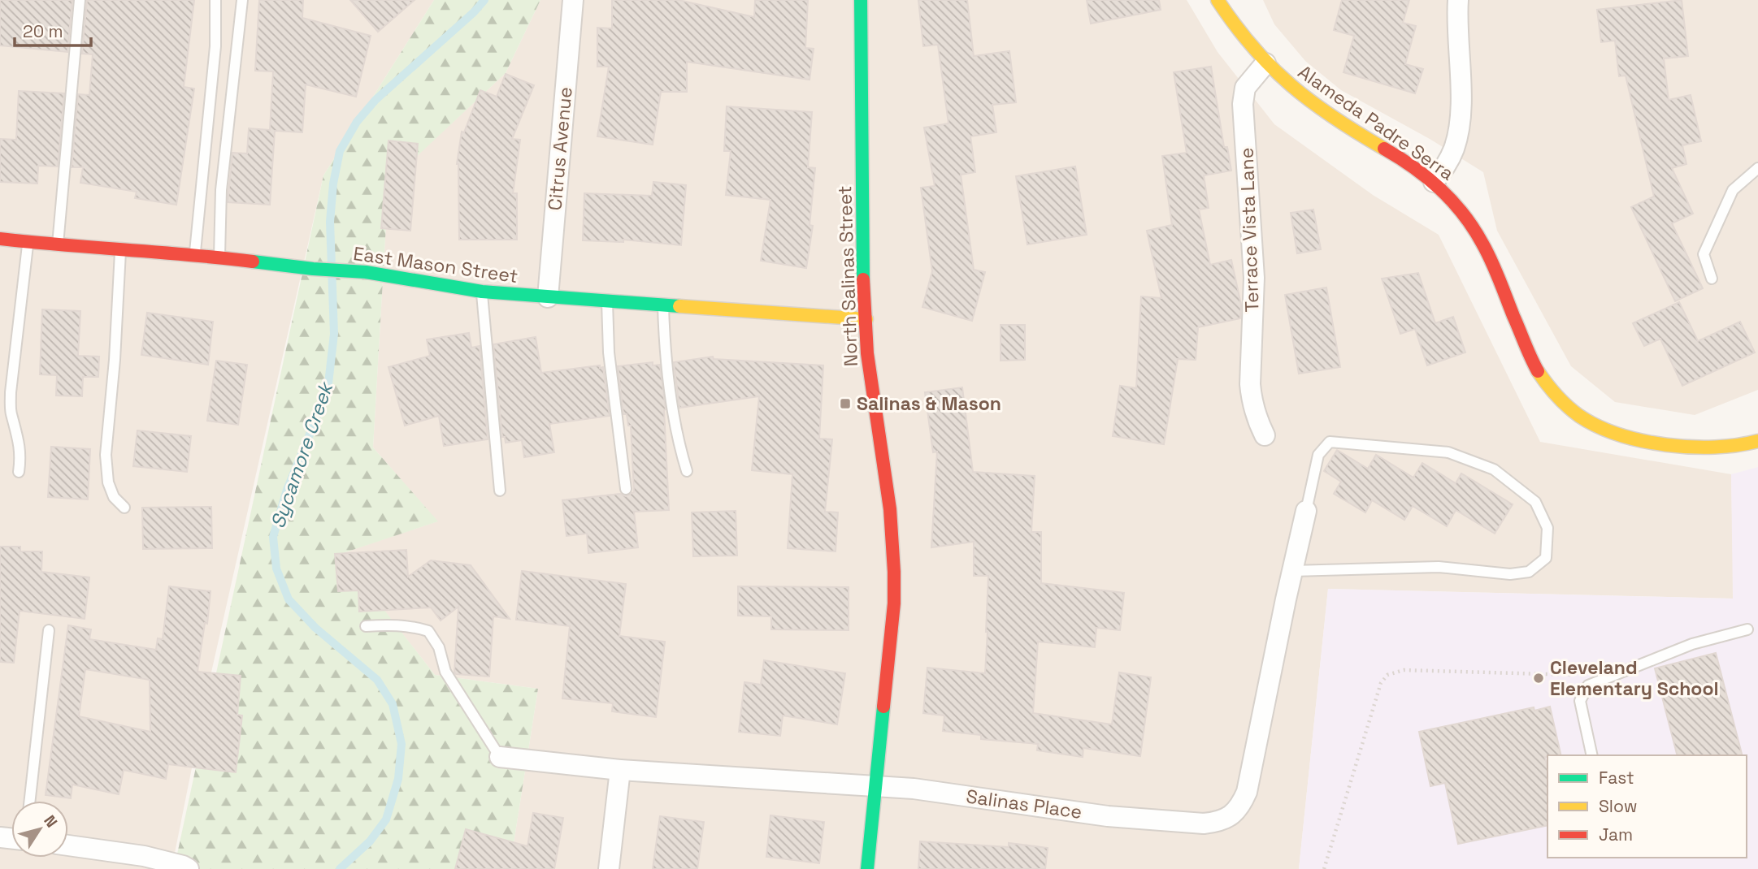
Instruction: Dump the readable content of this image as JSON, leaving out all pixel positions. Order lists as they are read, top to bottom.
{
  "streets": {
    "street": [
      "Alameda Padre Serra",
      "Citrus Avenue",
      "Terrace Vista Lane",
      "East Mason Street",
      "North Salinas Street",
      "Salinas Place"
    ]
  },
  "crossings": [
    ["Alameda Padre Serra", "Terrace Vista Lane"],
    ["Citrus Avenue", "East Mason Street"],
    ["East Mason Street", "North Salinas Street"],
    ["North Salinas Street", "Salinas Place"]
  ],
  "water": ["Sycamore Creek"],
  "places": {
    "transit": ["Salinas & Mason"],
    "other": ["Cleveland Elementary School"]
  },
  "legend": ["Fast", "Slow", "Jam"],
  "scale_bar": "20 m",
  "north": "top right"
}
